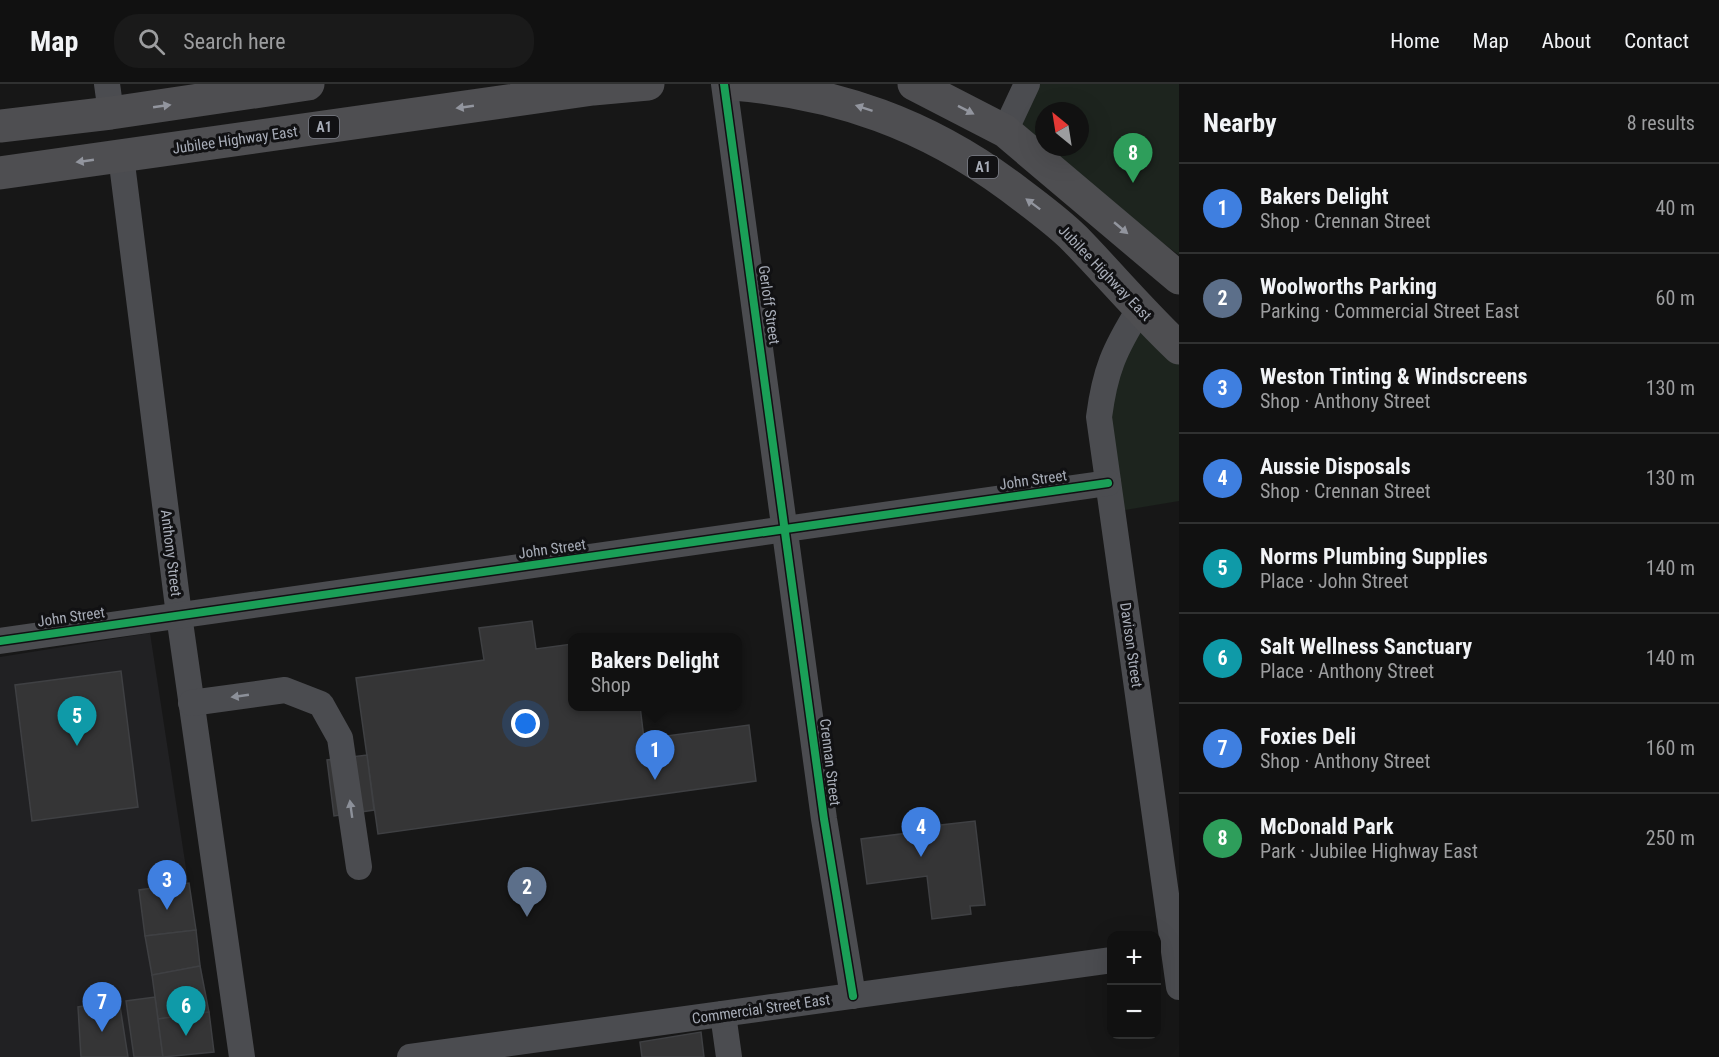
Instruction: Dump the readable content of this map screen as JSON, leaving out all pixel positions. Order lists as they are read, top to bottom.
{
  "streets": {
    "highway": ["A1", "Jubilee Highway East"],
    "street": [
      "Gerloff Street",
      "John Street",
      "Anthony Street",
      "Davison Street",
      "Crennan Street",
      "Commercial Street East"
    ]
  },
  "crossings": [
    ["Jubilee Highway East", "Anthony Street"],
    ["Jubilee Highway East", "Davison Street"],
    ["Gerloff Street", "John Street"],
    ["Gerloff Street", "Crennan Street"],
    ["John Street", "Anthony Street"],
    ["John Street", "Davison Street"],
    ["John Street", "Crennan Street"],
    ["Crennan Street", "Commercial Street East"]
  ],
  "north": "top left",
  "page": {
    "header": "Map",
    "search": "Search here",
    "nav": [
      "Home",
      "Map",
      "About",
      "Contact"
    ],
    "heading": ["Nearby", "8 results"],
    "pins": [
      "8",
      "5",
      "1",
      "4",
      "3",
      "2",
      "7",
      "6"
    ],
    "list": [
      {
        "mark": "1",
        "name": "Bakers Delight",
        "note": "Shop · Crennan Street",
        "value": "40 m"
      },
      {
        "mark": "2",
        "name": "Woolworths Parking",
        "note": "Parking · Commercial Street East",
        "value": "60 m"
      },
      {
        "mark": "3",
        "name": "Weston Tinting & Windscreens",
        "note": "Shop · Anthony Street",
        "value": "130 m"
      },
      {
        "mark": "4",
        "name": "Aussie Disposals",
        "note": "Shop · Crennan Street",
        "value": "130 m"
      },
      {
        "mark": "5",
        "name": "Norms Plumbing Supplies",
        "note": "Place · John Street",
        "value": "140 m"
      },
      {
        "mark": "6",
        "name": "Salt Wellness Sanctuary",
        "note": "Place · Anthony Street",
        "value": "140 m"
      },
      {
        "mark": "7",
        "name": "Foxies Deli",
        "note": "Shop · Anthony Street",
        "value": "160 m"
      },
      {
        "mark": "8",
        "name": "McDonald Park",
        "note": "Park · Jubilee Highway East",
        "value": "250 m"
      }
    ],
    "popup": ["Bakers Delight", "Shop"],
    "map_buttons": ["+", "−"]
  }
}
